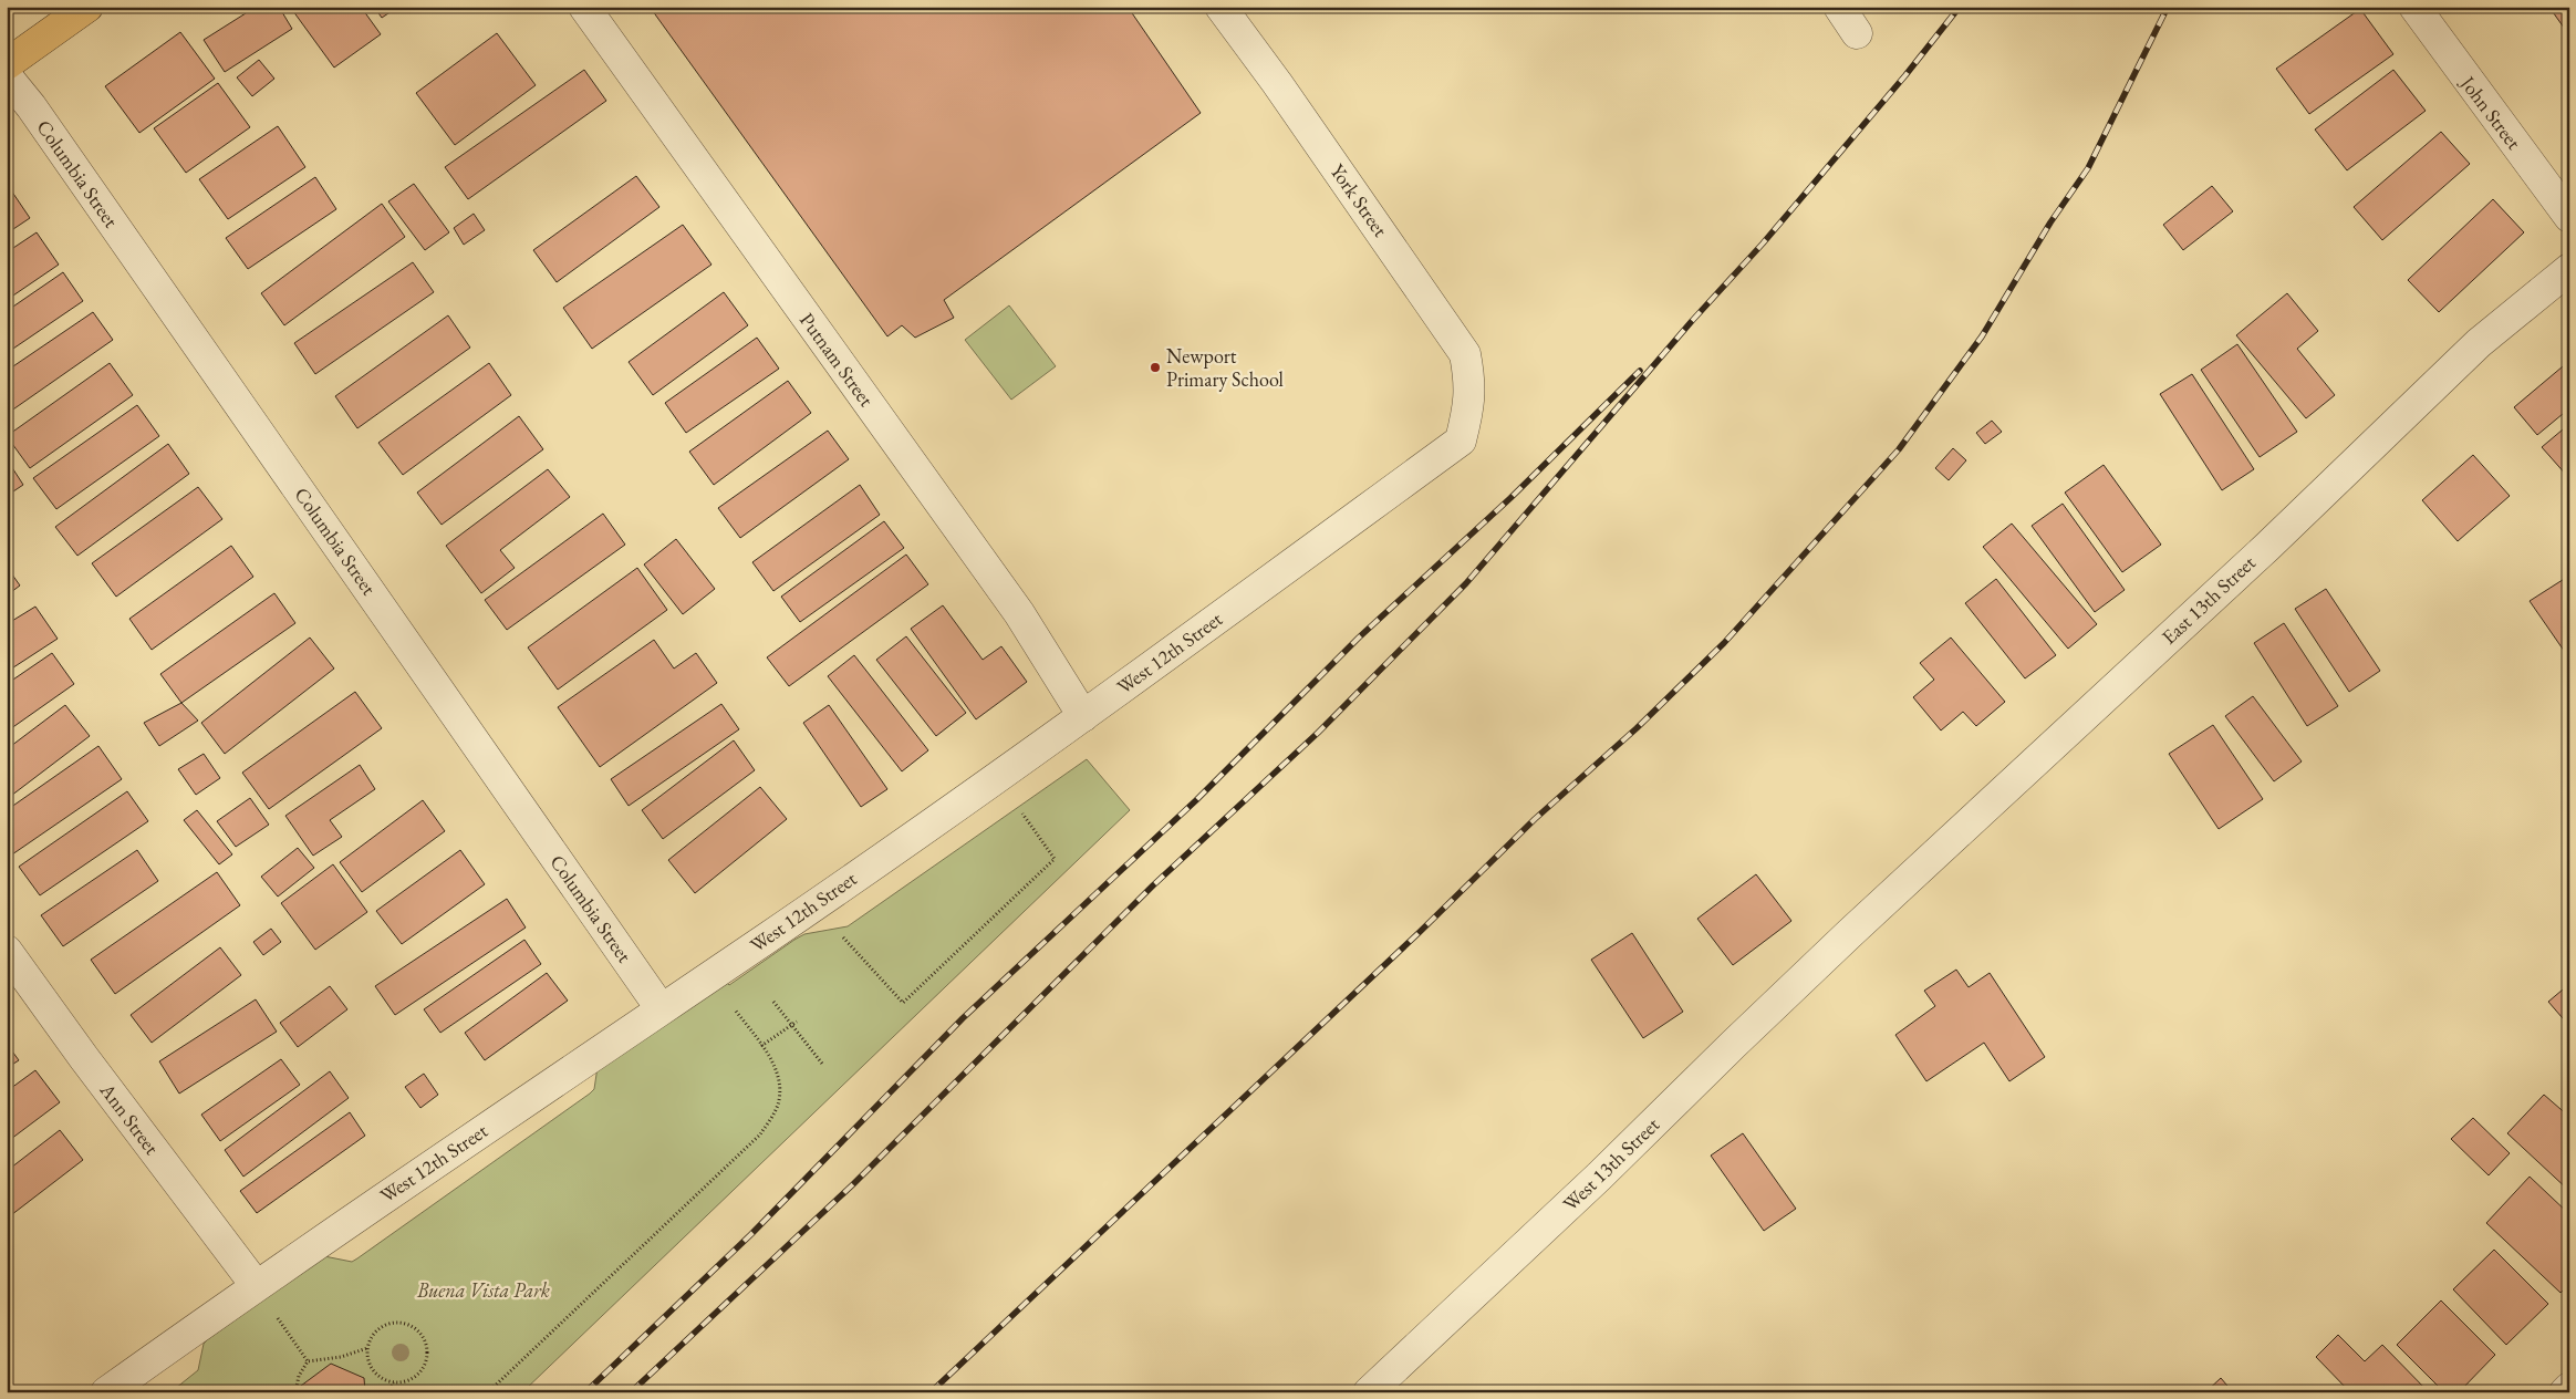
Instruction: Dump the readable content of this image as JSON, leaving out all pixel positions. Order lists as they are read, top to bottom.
{
  "streets": {
    "street": [
      "John Street",
      "Columbia Street",
      "York Street",
      "Putnam Street",
      "East 13th Street",
      "West 12th Street",
      "Ann Street",
      "West 13th Street"
    ]
  },
  "crossings": [
    ["Columbia Street", "West 12th Street"],
    ["York Street", "West 12th Street"],
    ["Putnam Street", "West 12th Street"],
    ["East 13th Street", "West 13th Street"],
    ["West 12th Street", "Ann Street"]
  ],
  "parks": ["Buena Vista Park"],
  "places": ["Newport Primary School"]
}
